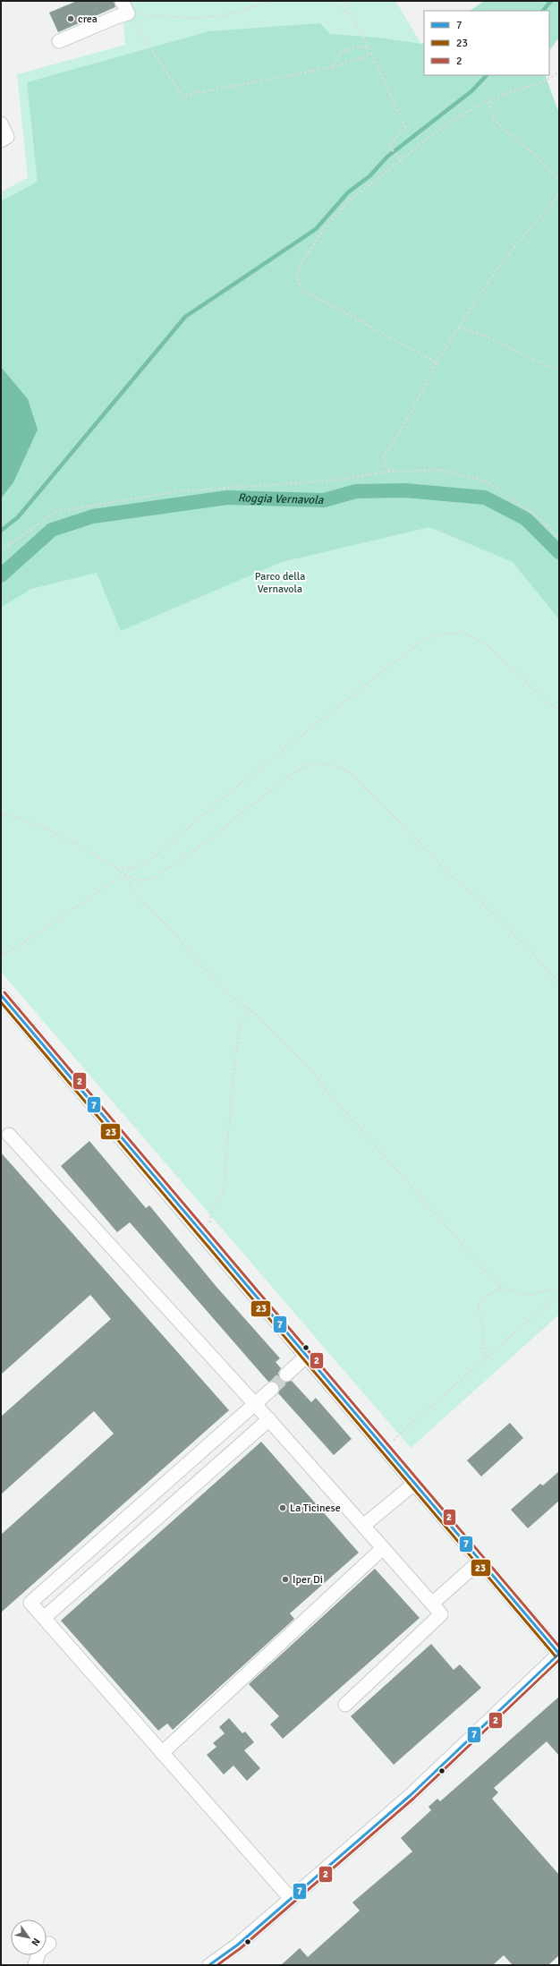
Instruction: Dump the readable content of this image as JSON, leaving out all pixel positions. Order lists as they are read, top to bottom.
{
  "water": ["Roggia Vernavola"],
  "parks": ["Parco della Vernavola"],
  "places": ["crea", "La Ticinese", "Iper Di"],
  "lines": ["transit line 2", "transit line 7", "transit line 23"],
  "legend": ["7", "23", "2"],
  "north": "bottom right"
}
